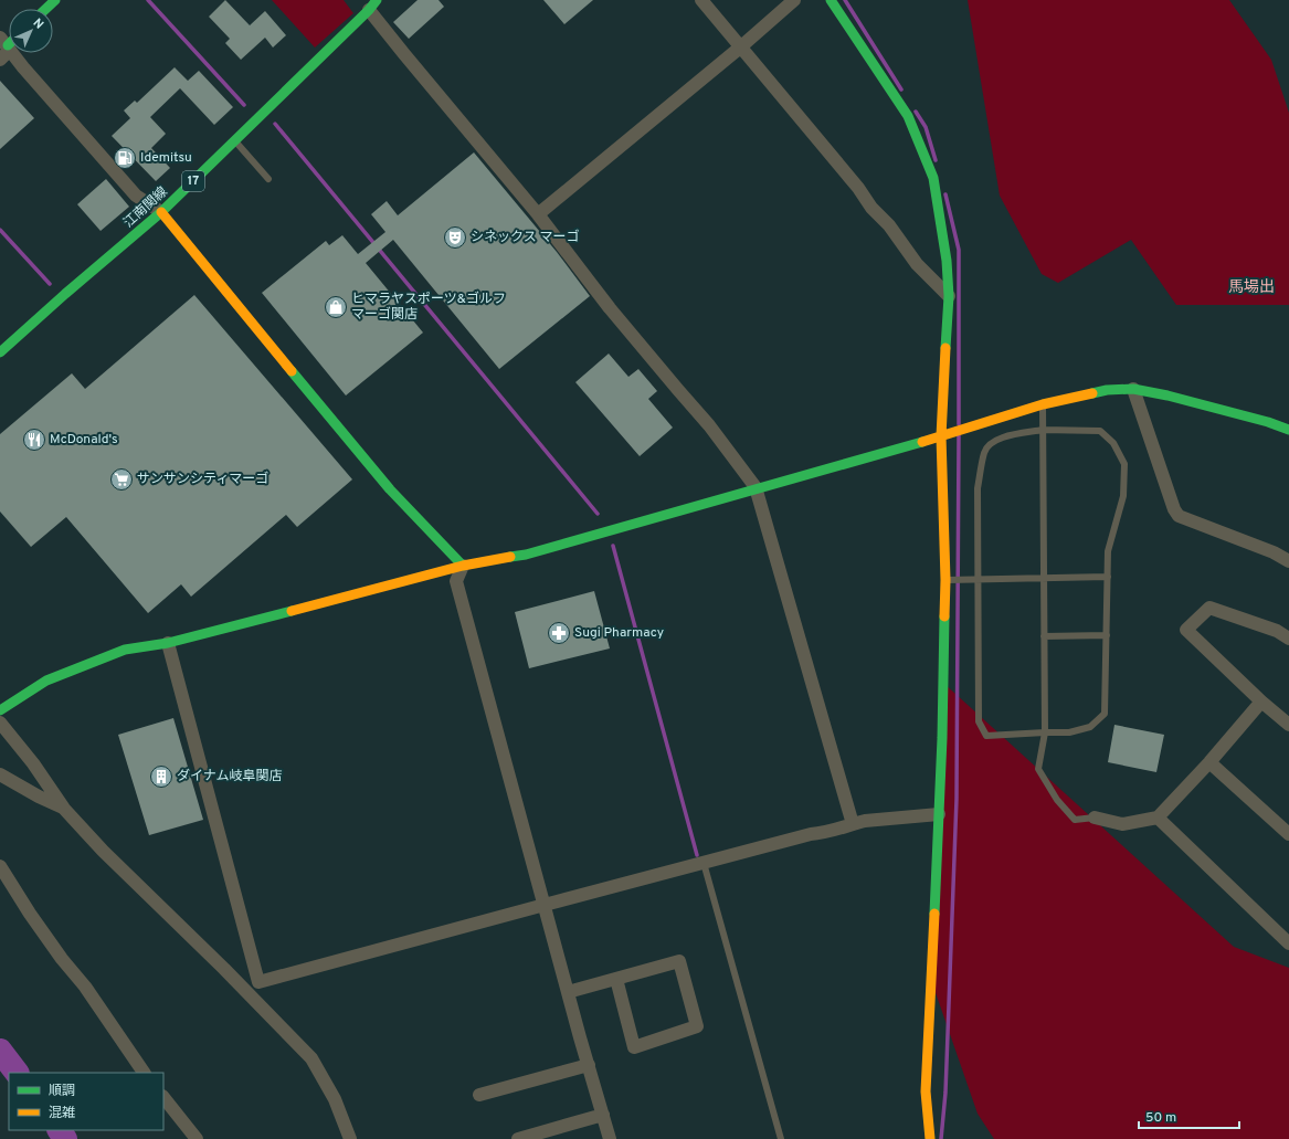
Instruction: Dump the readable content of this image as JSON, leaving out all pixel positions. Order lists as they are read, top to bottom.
{
  "streets": {
    "street": ["17", "江南関線"]
  },
  "districts": ["馬場出"],
  "places": {
    "fuel station": ["Idemitsu"],
    "theatre": ["シネックス マーゴ"],
    "shop": ["ヒマラヤスポーツ&ゴルフ マーゴ関店"],
    "restaurant": ["McDonald's"],
    "supermarket": ["サンサンシティマーゴ"],
    "pharmacy": ["Sugi Pharmacy"],
    "building": ["ダイナム岐阜関店"]
  },
  "legend": ["順調", "混雑"],
  "scale_bar": "50 m",
  "north": "top right"
}
